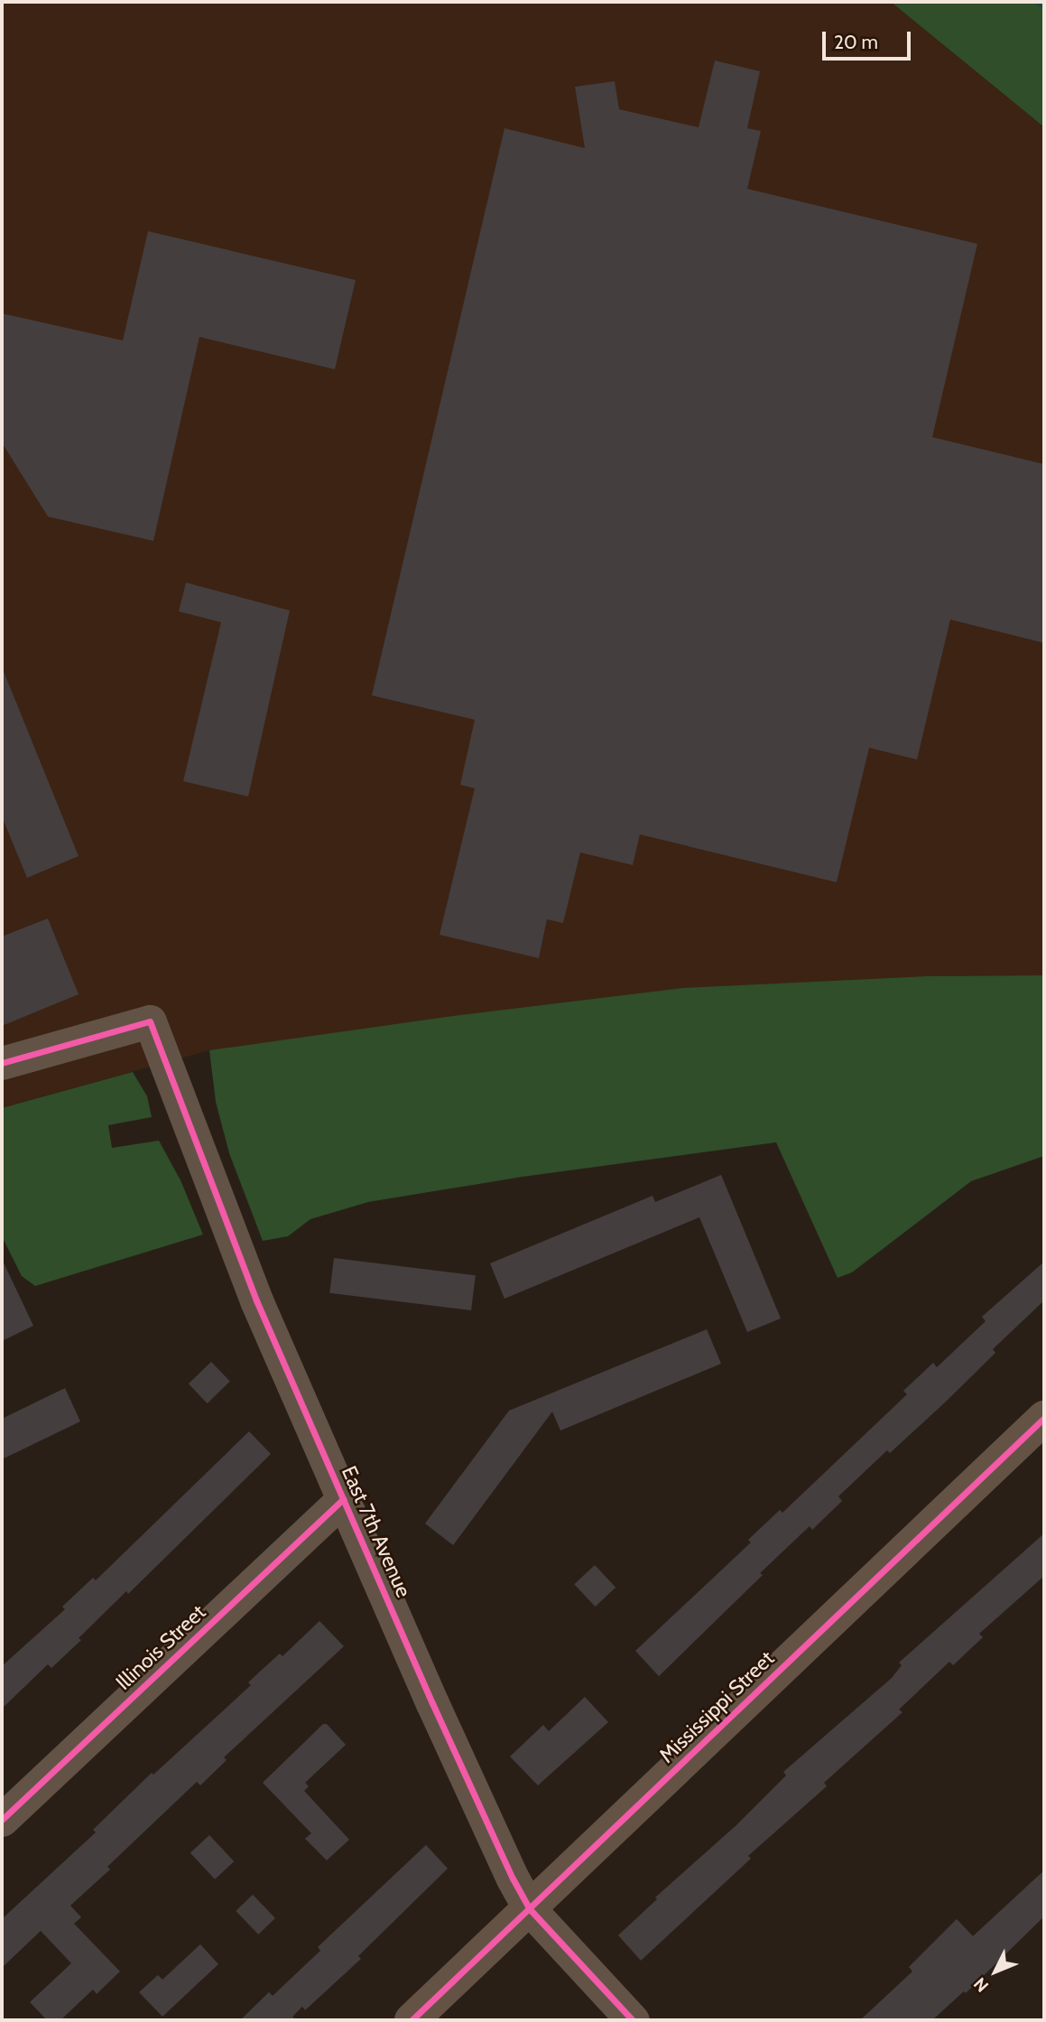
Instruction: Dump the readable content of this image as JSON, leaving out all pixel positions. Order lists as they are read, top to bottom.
{
  "streets": {
    "street": ["East 7th Avenue", "Illinois Street", "Mississippi Street"]
  },
  "crossings": [
    ["East 7th Avenue", "Illinois Street"],
    ["East 7th Avenue", "Mississippi Street"]
  ],
  "scale_bar": "20 m",
  "north": "bottom left"
}
